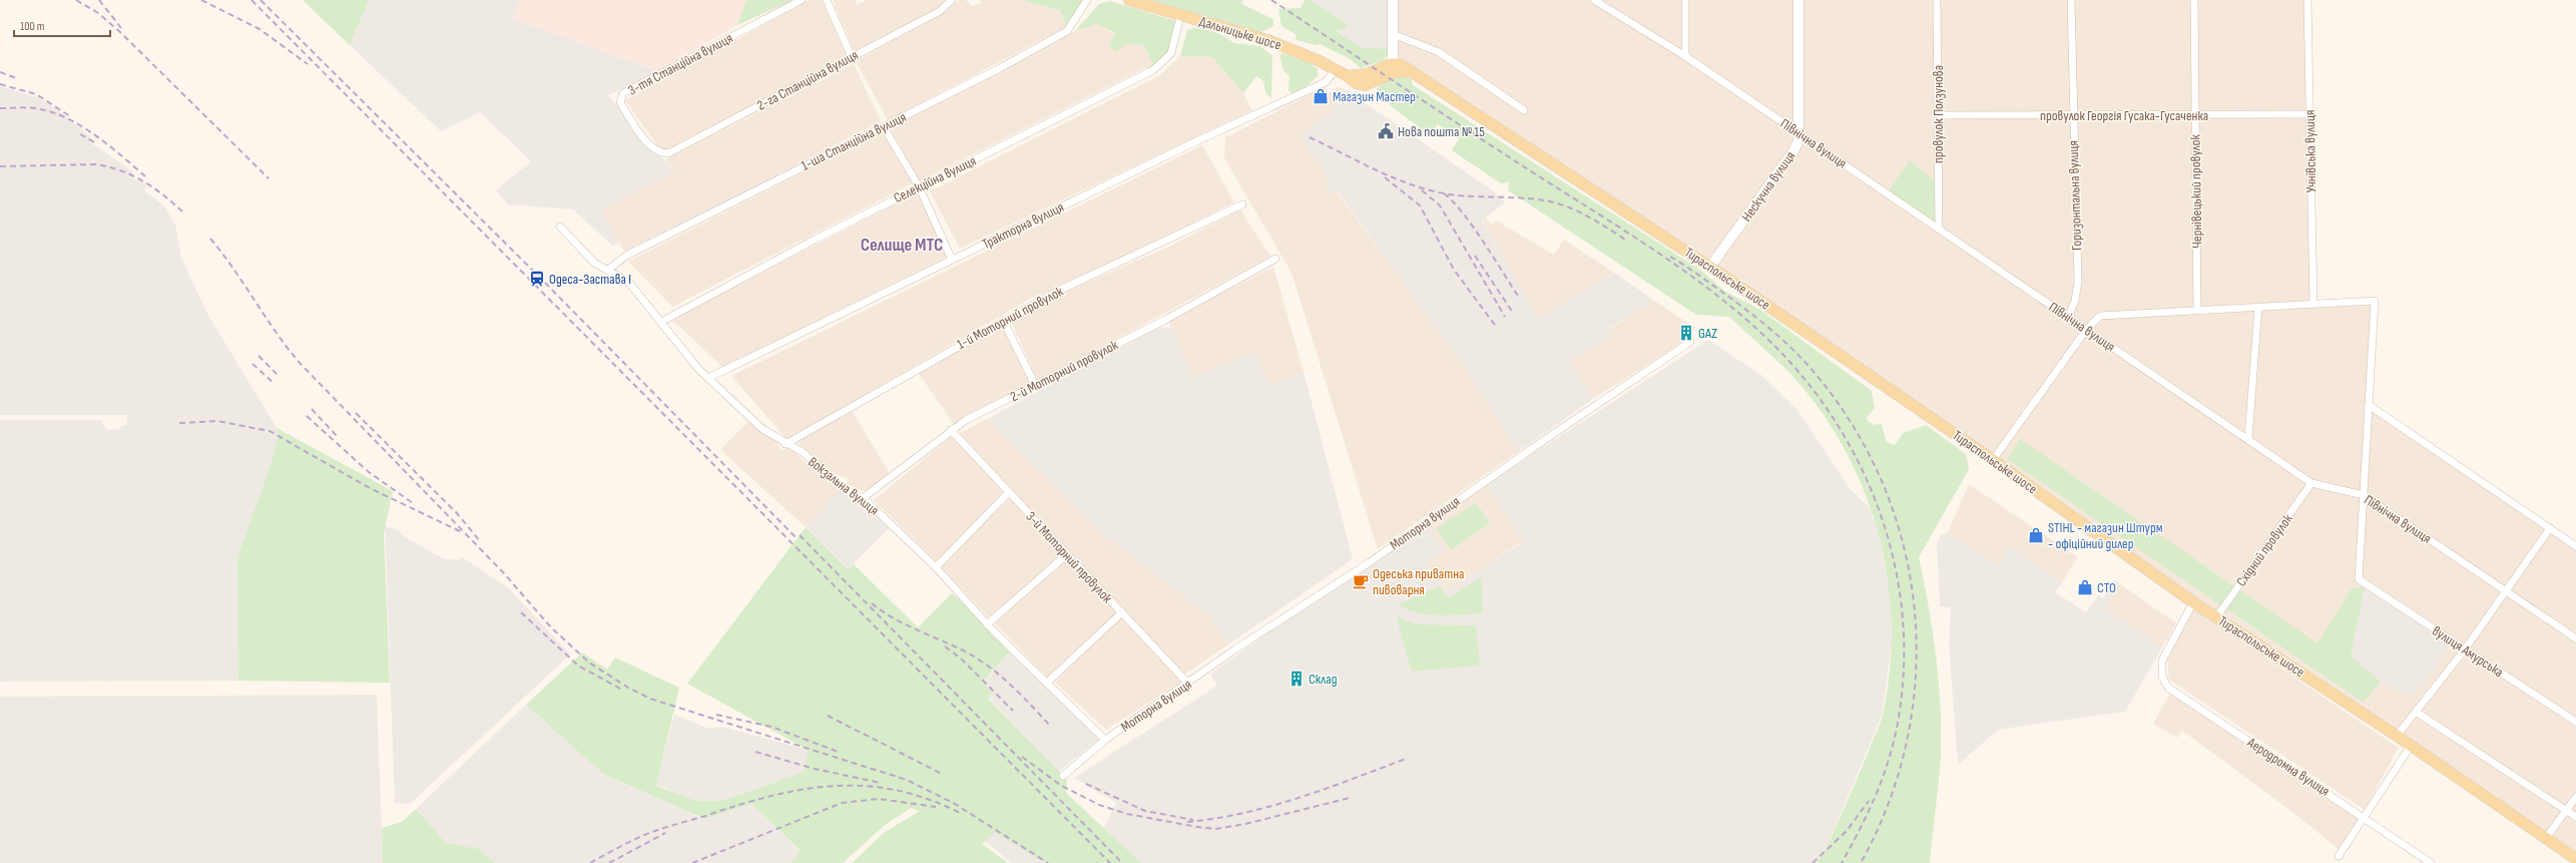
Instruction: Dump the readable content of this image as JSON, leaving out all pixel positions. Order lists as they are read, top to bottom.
{
  "streets": {
    "main road": ["Дальницьке шосе", "Тираспольське шосе"],
    "street": [
      "3-тя Станційна вулиця",
      "2-га Станційна вулиця",
      "провулок Ползунова",
      "провулок Георгія Гусака-Гусаченка",
      "1-ша Станційна вулиця",
      "Північна вулиця",
      "Учнівська вулиця",
      "Селекційна вулиця",
      "Нескучна вулиця",
      "Чернівецький провулок",
      "Горизонтальна вулиця",
      "Тракторна вулиця",
      "1-й Моторний провулок",
      "2-й Моторний провулок",
      "Вокзальна вулиця",
      "Моторна вулиця",
      "Східний провулок",
      "3-й Моторний провулок",
      "вулиця Амурська",
      "Аеродромна вулиця"
    ]
  },
  "crossings": [
    ["Дальницьке шосе", "Селекційна вулиця"],
    ["Дальницьке шосе", "Тракторна вулиця"],
    ["Дальницьке шосе", "Тираспольське шосе"],
    ["3-тя Станційна вулиця", "2-га Станційна вулиця"],
    ["провулок Ползунова", "провулок Георгія Гусака-Гусаченка"],
    ["провулок Ползунова", "Північна вулиця"],
    ["провулок Георгія Гусака-Гусаченка", "Учнівська вулиця"],
    ["провулок Георгія Гусака-Гусаченка", "Чернівецький провулок"],
    ["провулок Георгія Гусака-Гусаченка", "Горизонтальна вулиця"],
    ["1-ша Станційна вулиця", "Вокзальна вулиця"],
    ["Північна вулиця", "Нескучна вулиця"],
    ["Північна вулиця", "Горизонтальна вулиця"],
    ["Північна вулиця", "Східний провулок"],
    ["Північна вулиця", "вулиця Амурська"],
    ["Селекційна вулиця", "Вокзальна вулиця"],
    ["Нескучна вулиця", "Тираспольське шосе"],
    ["Тракторна вулиця", "Вокзальна вулиця"],
    ["Тираспольське шосе", "Східний провулок"],
    ["Тираспольське шосе", "Аеродромна вулиця"],
    ["1-й Моторний провулок", "Вокзальна вулиця"],
    ["2-й Моторний провулок", "Вокзальна вулиця"],
    ["2-й Моторний провулок", "3-й Моторний провулок"],
    ["Вокзальна вулиця", "Моторна вулиця"],
    ["Моторна вулиця", "3-й Моторний провулок"]
  ],
  "districts": ["Cелище МТС"],
  "places": {
    "shop": ["Магазин Мастер", "STIHL - магазин Штурм - офіційний дилер", "СТО"],
    "public building": ["Нова пошта № 15"],
    "station": ["Одеса-Застава I"],
    "building": ["GAZ", "Склад"],
    "cafe": ["Одеська приватна пивоварня"]
  },
  "scale_bar": "100 m"
}
